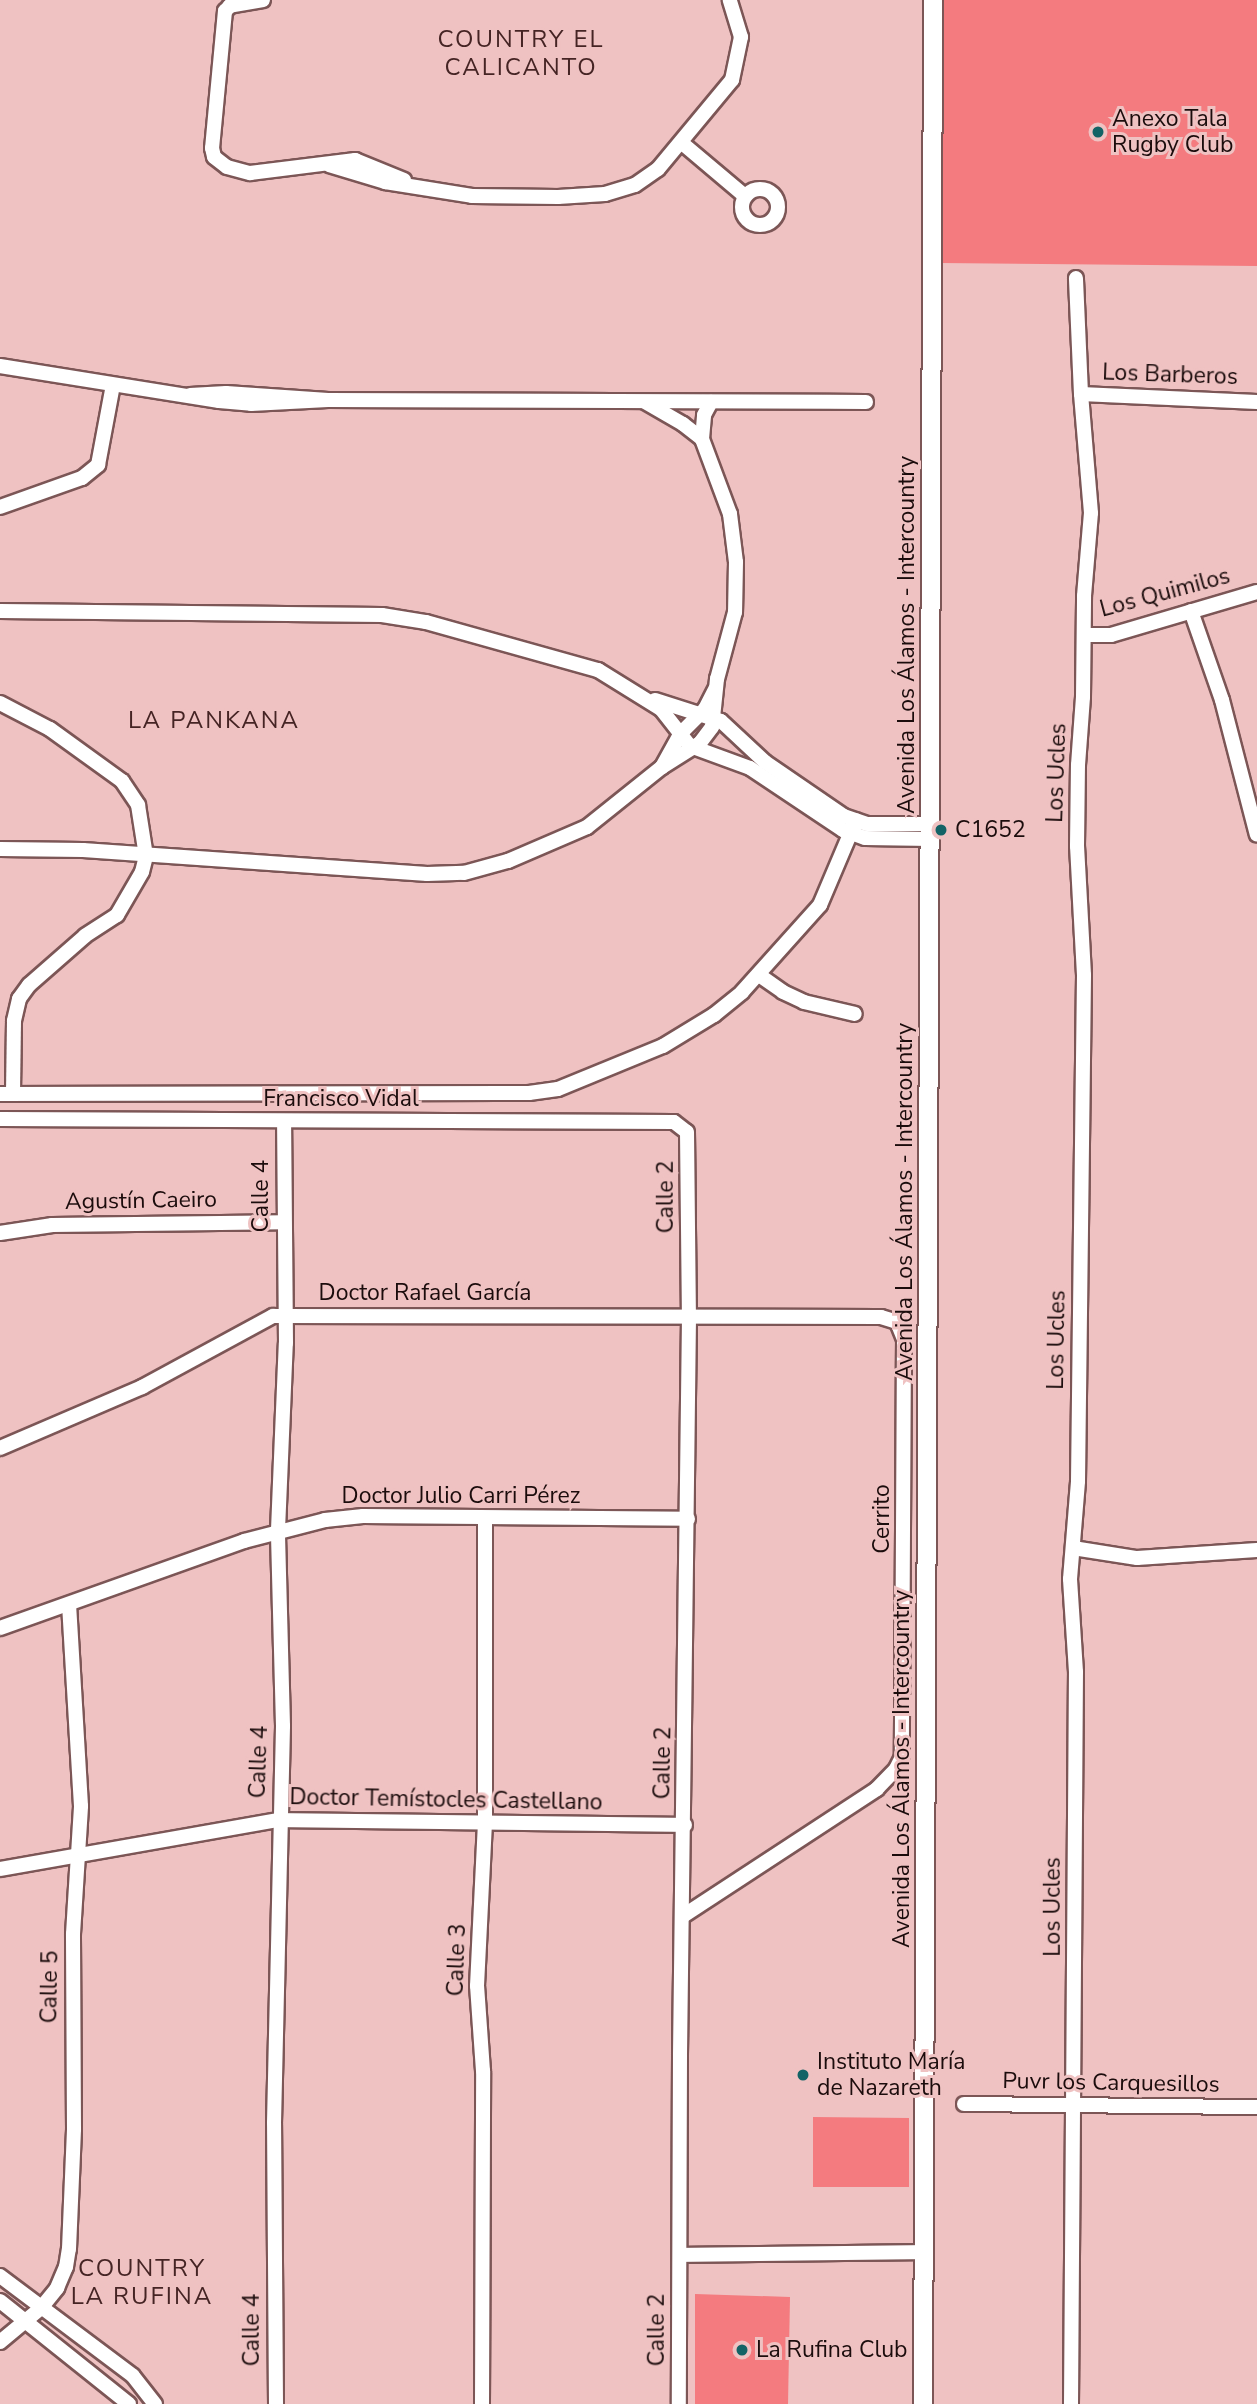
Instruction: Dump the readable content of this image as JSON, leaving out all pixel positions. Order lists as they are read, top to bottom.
{
  "streets": {
    "main road": ["Avenida Los Álamos - Intercountry"],
    "street": [
      "Los Barberos",
      "Los Quimilos",
      "Los Ucles",
      "Francisco Vidal",
      "Calle 4",
      "Calle 2",
      "Agustín Caeiro",
      "Doctor Rafael García",
      "Doctor Julio Carri Pérez",
      "Cerrito",
      "Doctor Temístocles Castellano",
      "Calle 3",
      "Calle 5",
      "Puvr los Carquesillos"
    ]
  },
  "crossings": [
    ["Los Barberos", "Los Ucles"],
    ["Los Quimilos", "Los Ucles"],
    ["Los Ucles", "Puvr los Carquesillos"],
    ["Francisco Vidal", "Calle 4"],
    ["Francisco Vidal", "Calle 2"],
    ["Calle 4", "Agustín Caeiro"],
    ["Calle 4", "Doctor Rafael García"],
    ["Calle 4", "Doctor Julio Carri Pérez"],
    ["Calle 4", "Doctor Temístocles Castellano"],
    ["Calle 2", "Doctor Rafael García"],
    ["Calle 2", "Doctor Julio Carri Pérez"],
    ["Calle 2", "Cerrito"],
    ["Calle 2", "Doctor Temístocles Castellano"],
    ["Doctor Rafael García", "Cerrito"],
    ["Doctor Julio Carri Pérez", "Calle 3"],
    ["Doctor Julio Carri Pérez", "Calle 5"],
    ["Doctor Temístocles Castellano", "Calle 3"],
    ["Doctor Temístocles Castellano", "Calle 5"]
  ],
  "districts": ["COUNTRY EL CALICANTO", "LA PANKANA", "COUNTRY LA RUFINA"],
  "places": [
    "Anexo Tala Rugby Club",
    "C1652",
    "Instituto María de Nazareth",
    "La Rufina Club"
  ]
}
